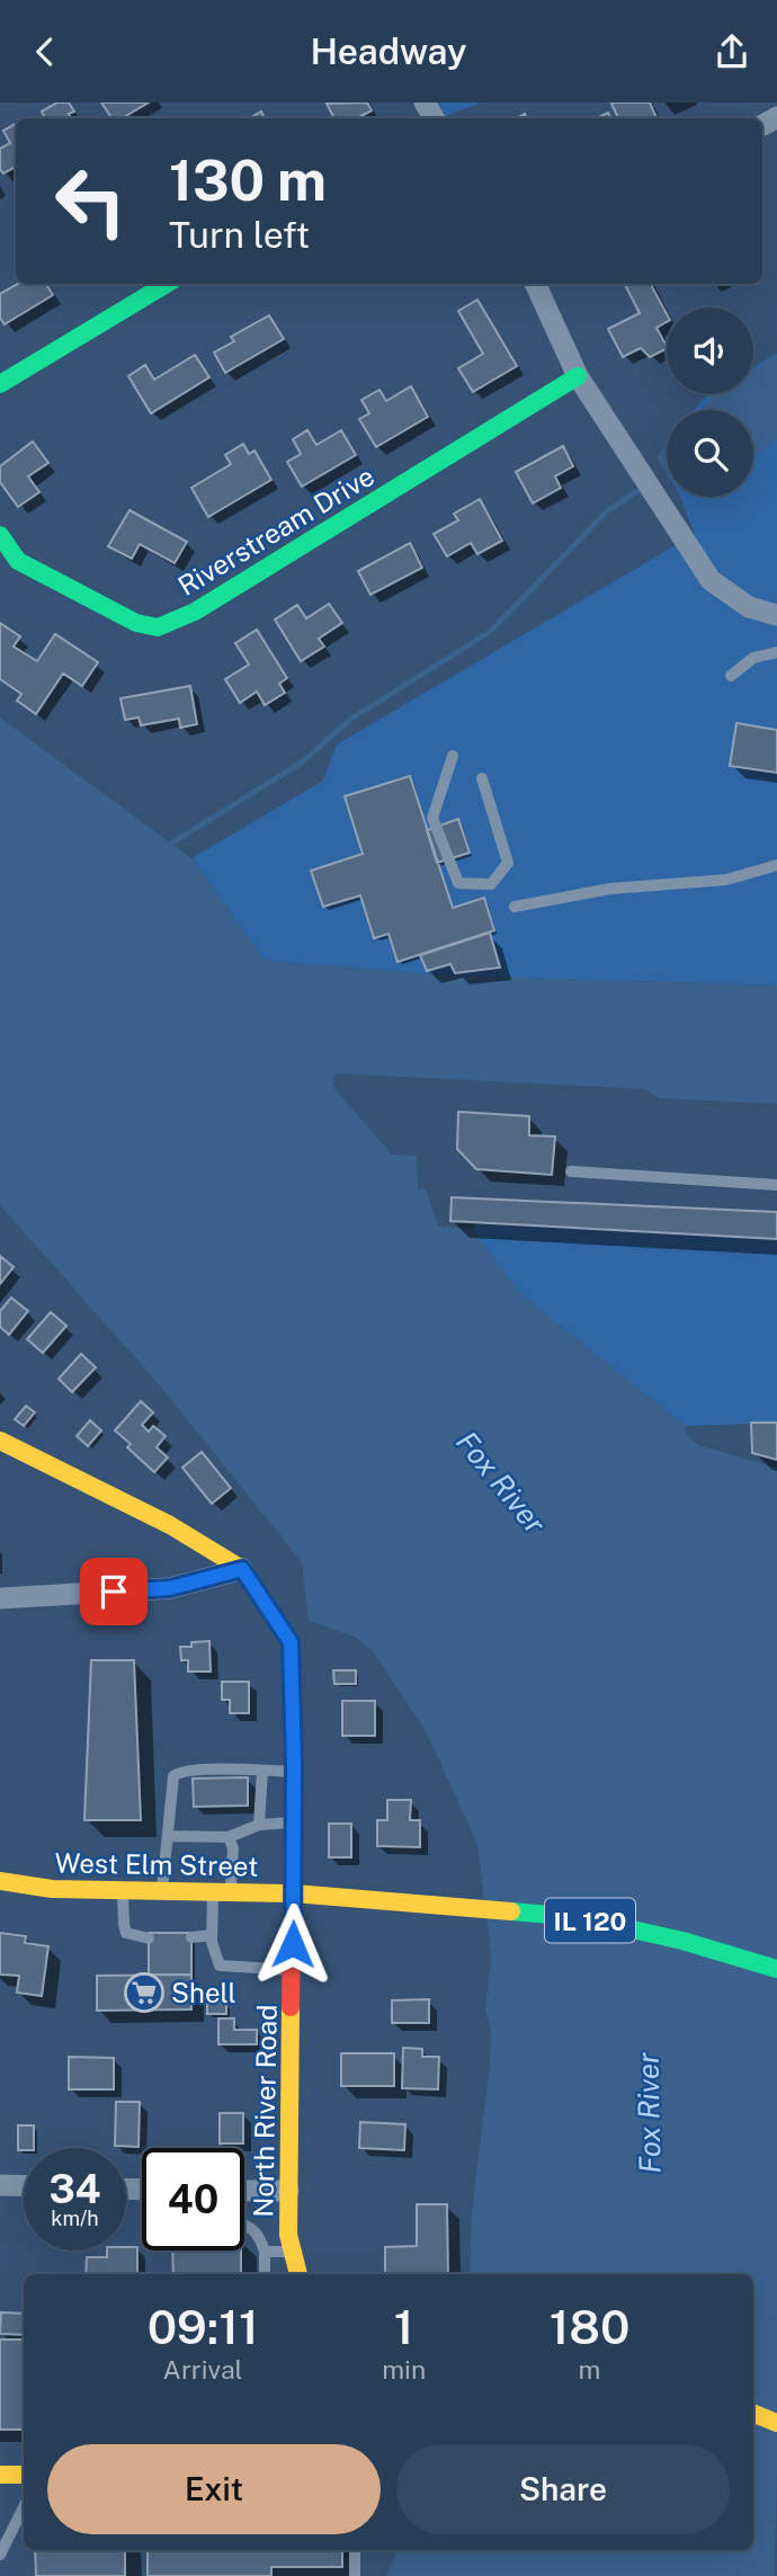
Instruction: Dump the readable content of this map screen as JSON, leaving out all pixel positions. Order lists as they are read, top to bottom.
{
  "streets": {
    "street": [
      "Riverstream Drive",
      "West Elm Street",
      "IL 120",
      "North River Road"
    ]
  },
  "crossings": [
    ["West Elm Street", "North River Road"]
  ],
  "water": ["Fox River"],
  "places": {
    "supermarket": ["Shell"]
  },
  "page": {
    "header": "Headway",
    "turn": ["130 m", "Turn left"],
    "speed": "34 km/h",
    "limit": "40",
    "eta": [
      "09:11",
      "Arrival",
      "1",
      "min",
      "180",
      "m"
    ],
    "buttons": ["Exit", "Share"]
  }
}
